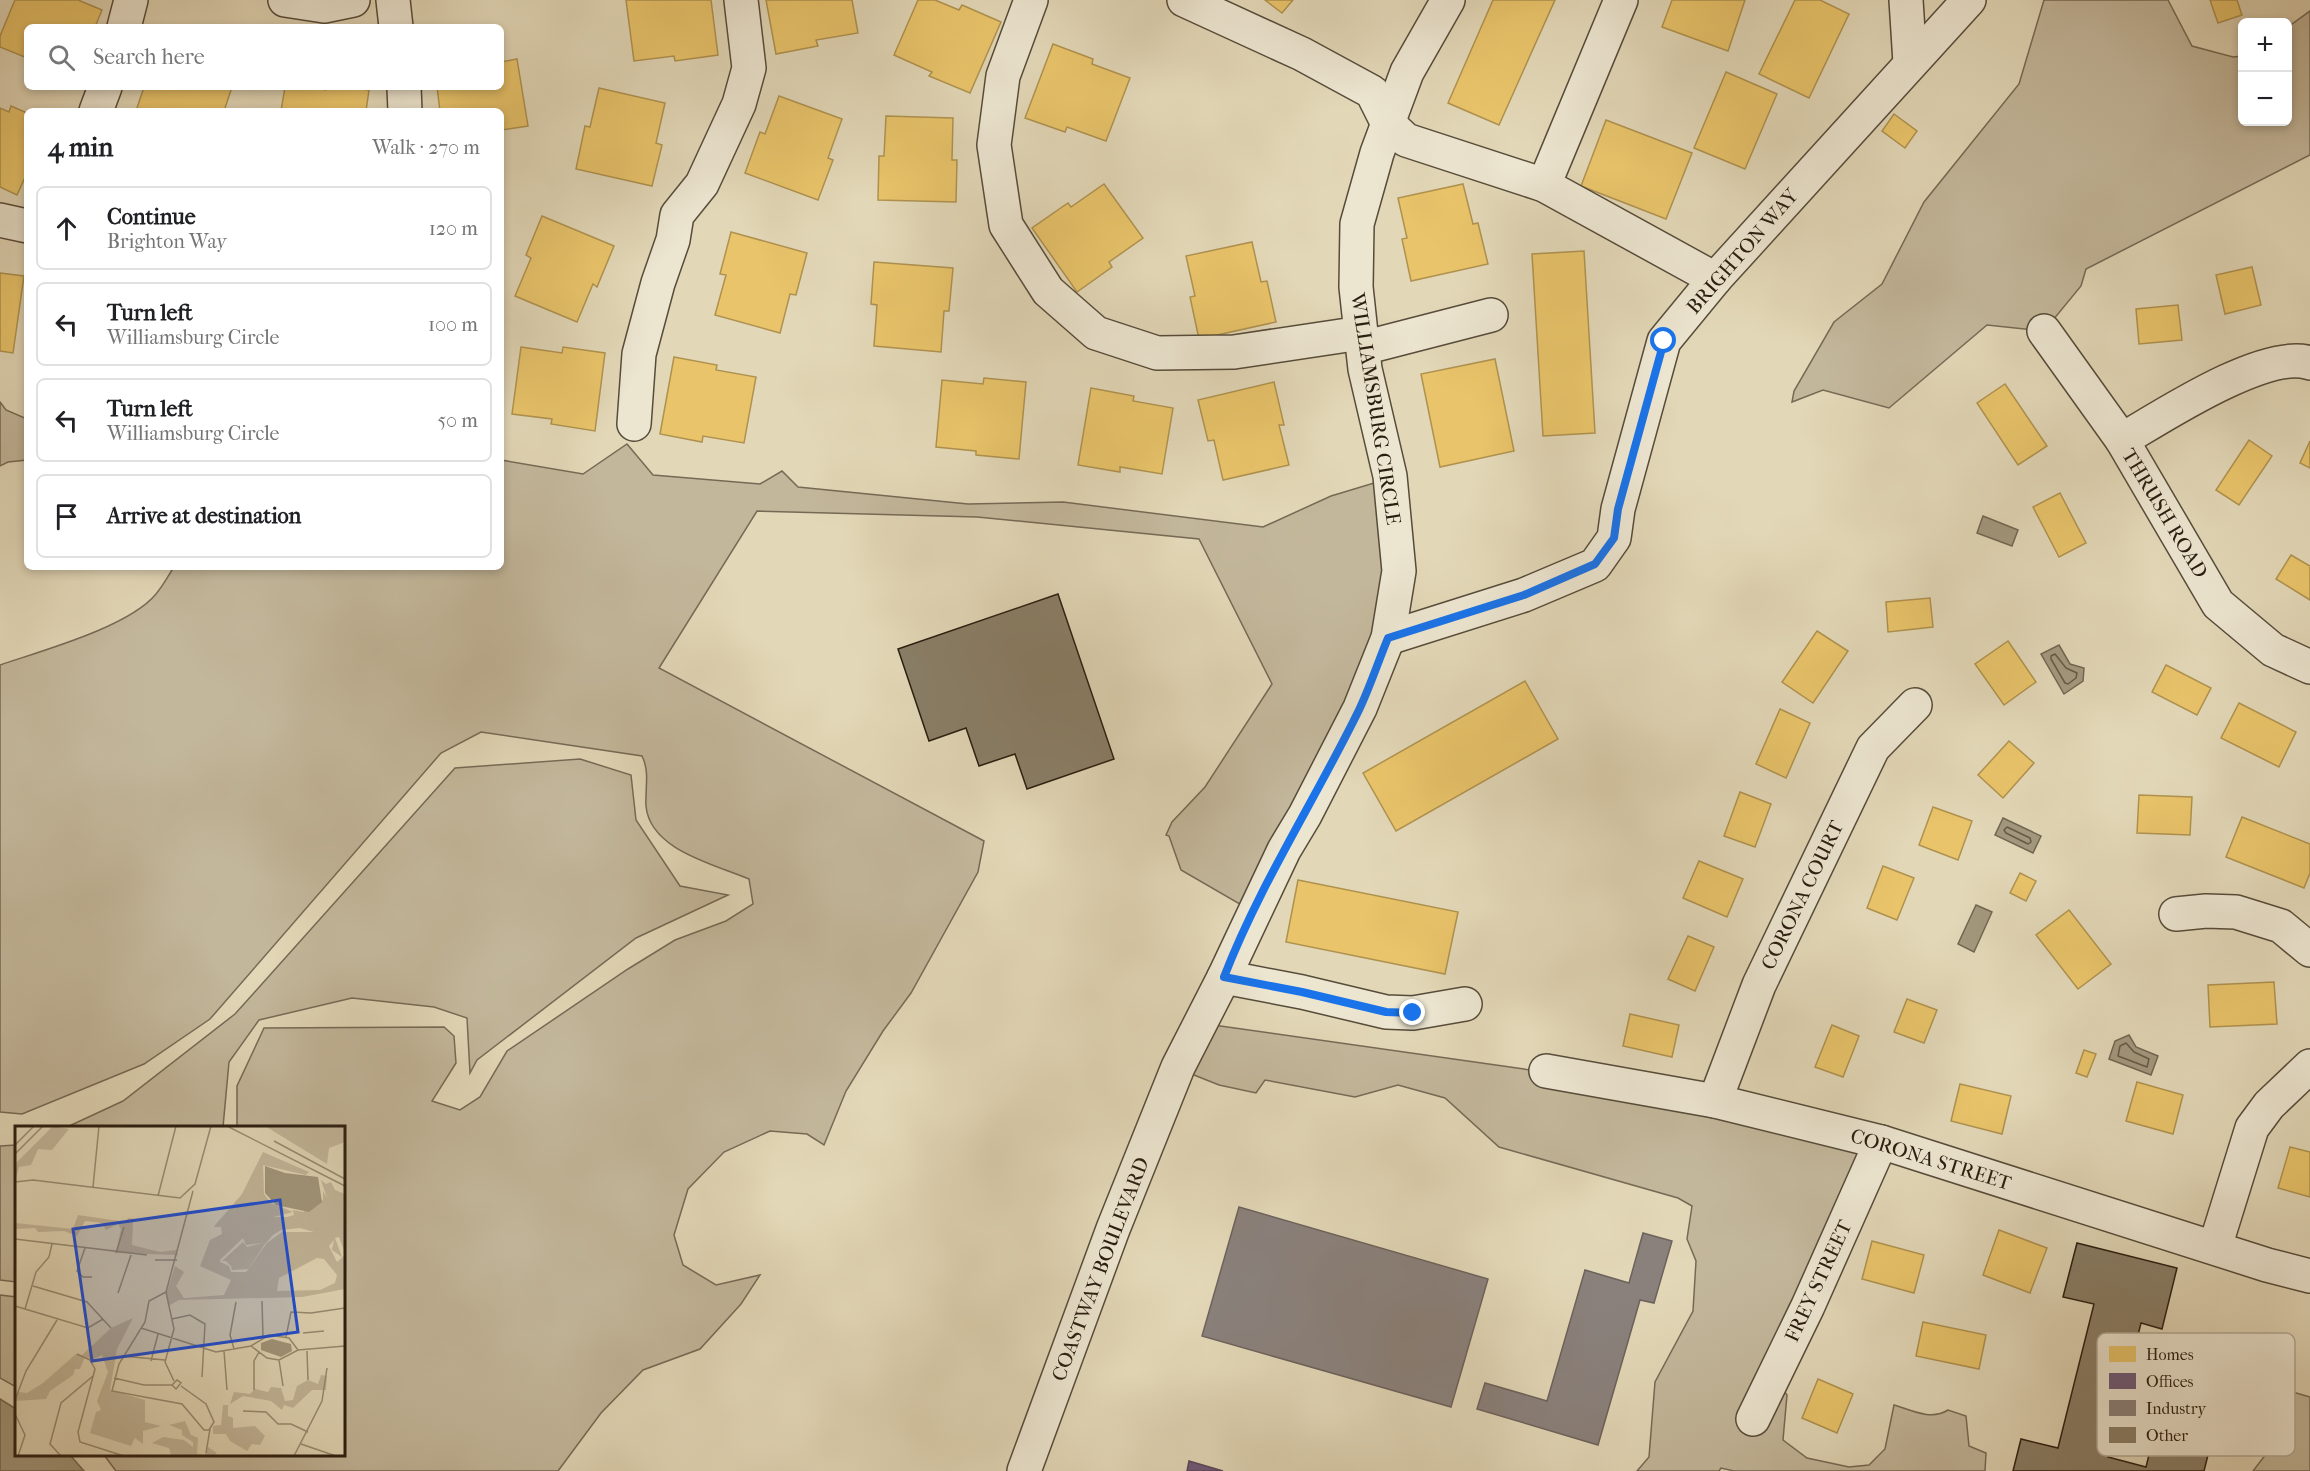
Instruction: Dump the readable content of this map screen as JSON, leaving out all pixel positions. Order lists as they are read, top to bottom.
{
  "streets": {
    "street": [
      "BRIGHTON WAY",
      "WILLIAMSBURG CIRCLE",
      "THRUSH ROAD",
      "CORONA COURT",
      "CORONA STREET",
      "COASTWAY BOULEVARD",
      "FREY STREET"
    ]
  },
  "crossings": [
    ["BRIGHTON WAY", "WILLIAMSBURG CIRCLE"],
    ["WILLIAMSBURG CIRCLE", "COASTWAY BOULEVARD"],
    ["CORONA COURT", "CORONA STREET"],
    ["CORONA STREET", "FREY STREET"]
  ],
  "legend": [
    "Homes",
    "Offices",
    "Industry",
    "Other"
  ],
  "page": {
    "map_buttons": ["+", "−"],
    "search": "Search here",
    "heading": ["4 min", "Walk · 270 m"],
    "list": [
      ["Continue", "Brighton Way", "120 m"],
      ["Turn left", "Williamsburg Circle", "100 m"],
      ["Turn left", "Williamsburg Circle", "50 m"],
      "Arrive at destination"
    ]
  }
}
